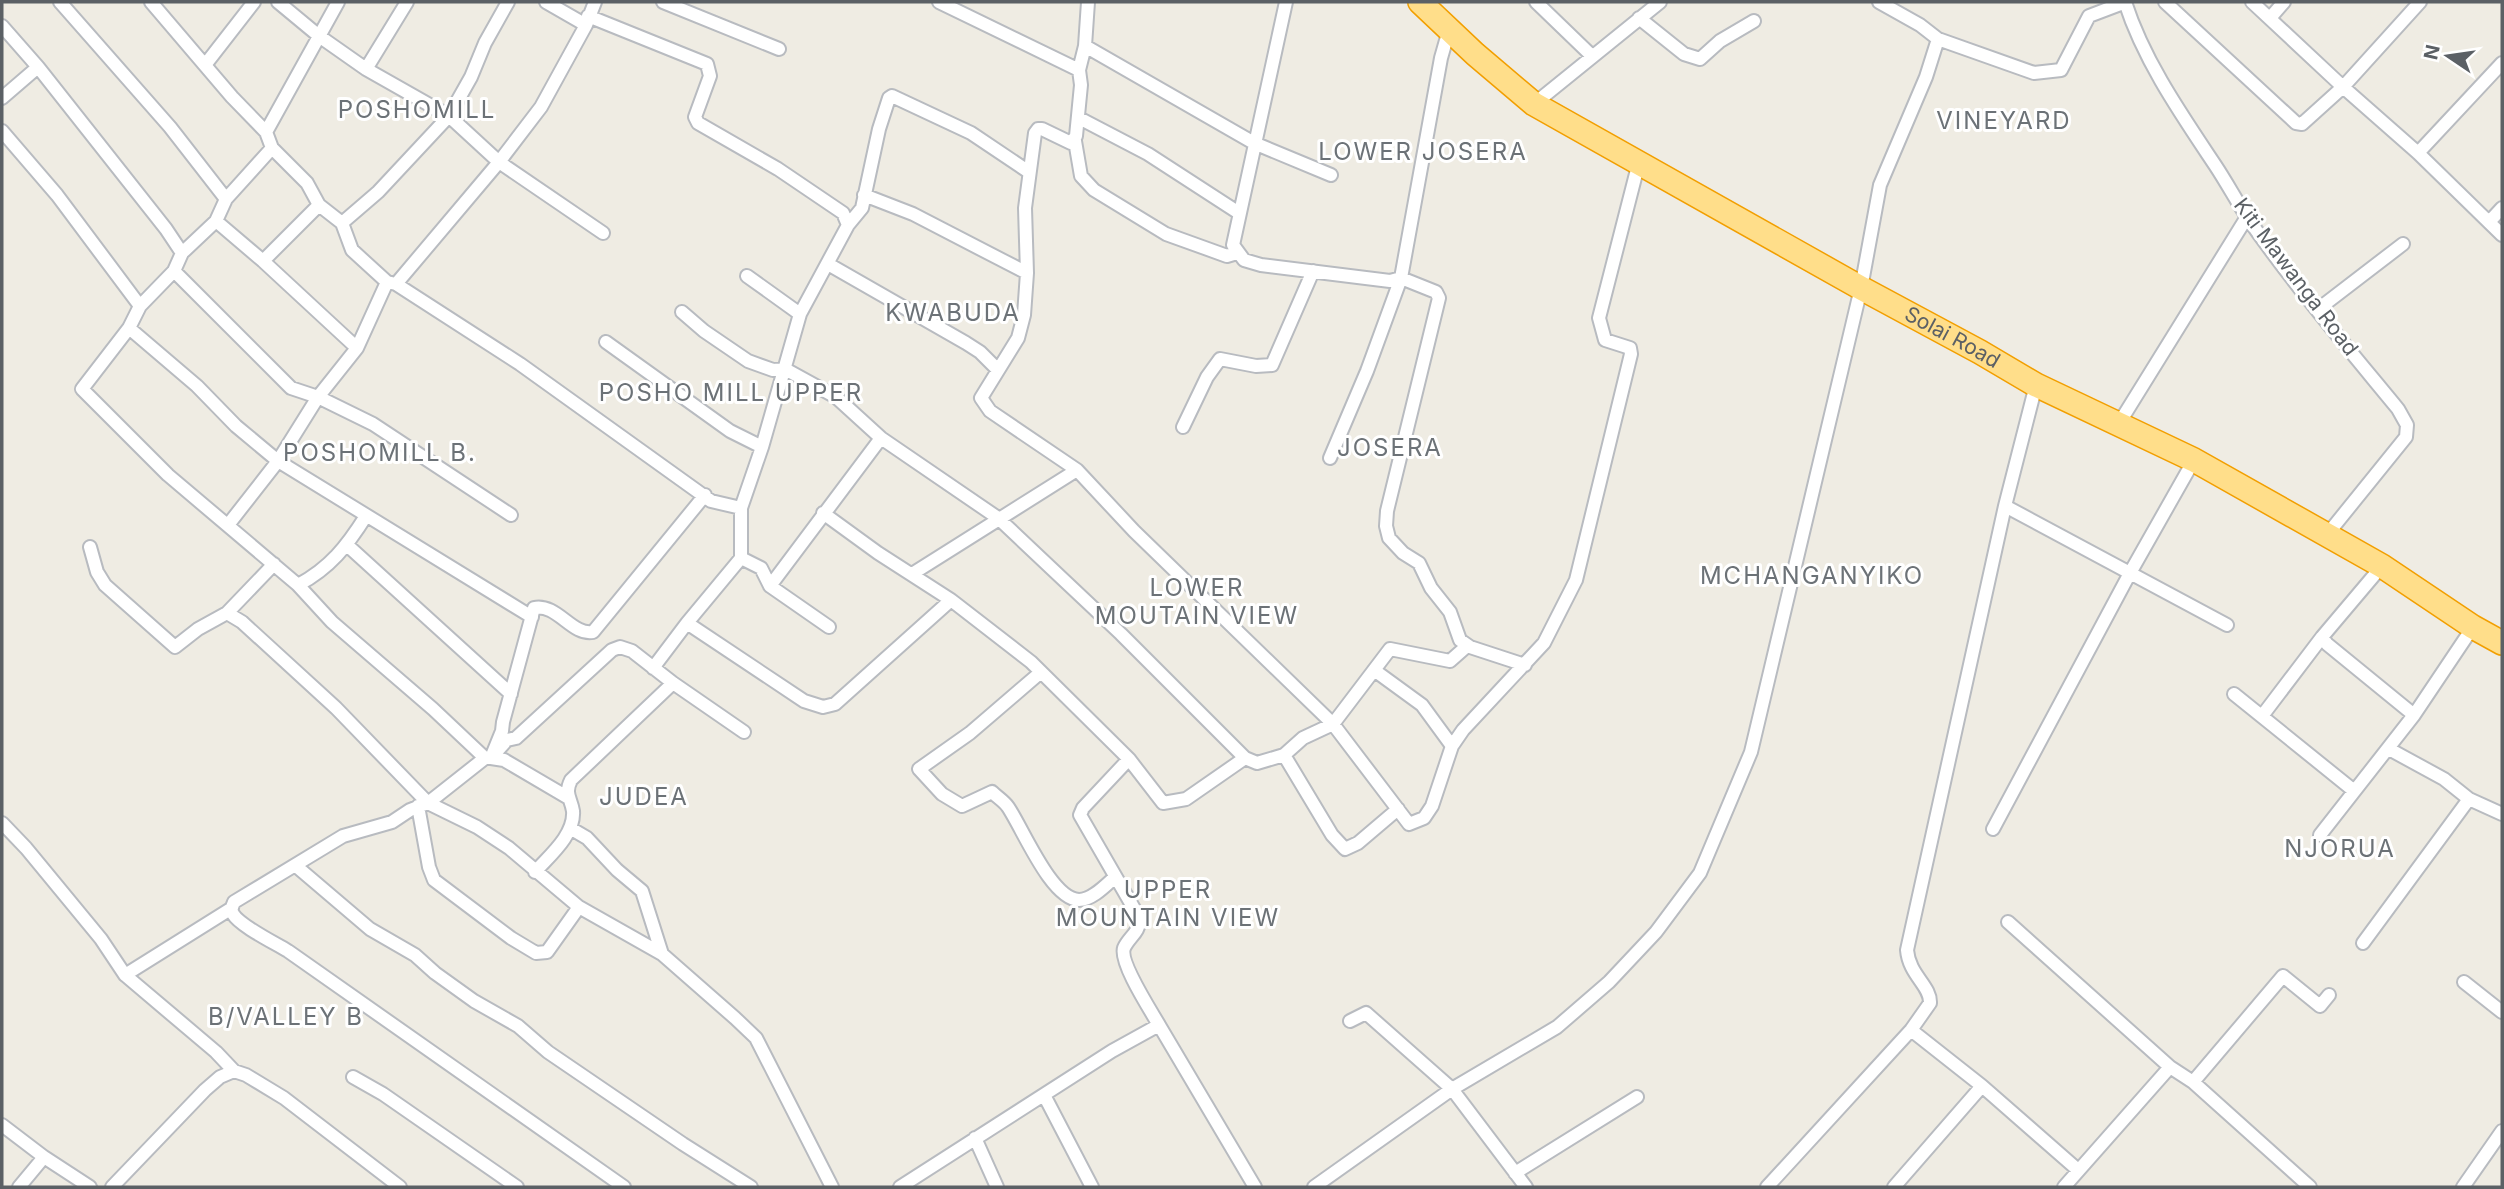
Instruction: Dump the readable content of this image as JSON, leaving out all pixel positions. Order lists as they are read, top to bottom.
{
  "streets": {
    "highway": ["Solai Road"],
    "street": ["Kiti Mawanga Road"]
  },
  "crossings": [
    ["Kiti Mawanga Road", "Solai Road"]
  ],
  "districts": [
    "POSHOMILL",
    "VINEYARD",
    "LOWER JOSERA",
    "KWABUDA",
    "POSHO MILL UPPER",
    "JOSERA",
    "POSHOMILL B.",
    "MCHANGANYIKO",
    "LOWER MOUTAIN VIEW",
    "JUDEA",
    "NJORUA",
    "UPPER MOUNTAIN VIEW",
    "B/VALLEY B"
  ],
  "north": "left"
}
